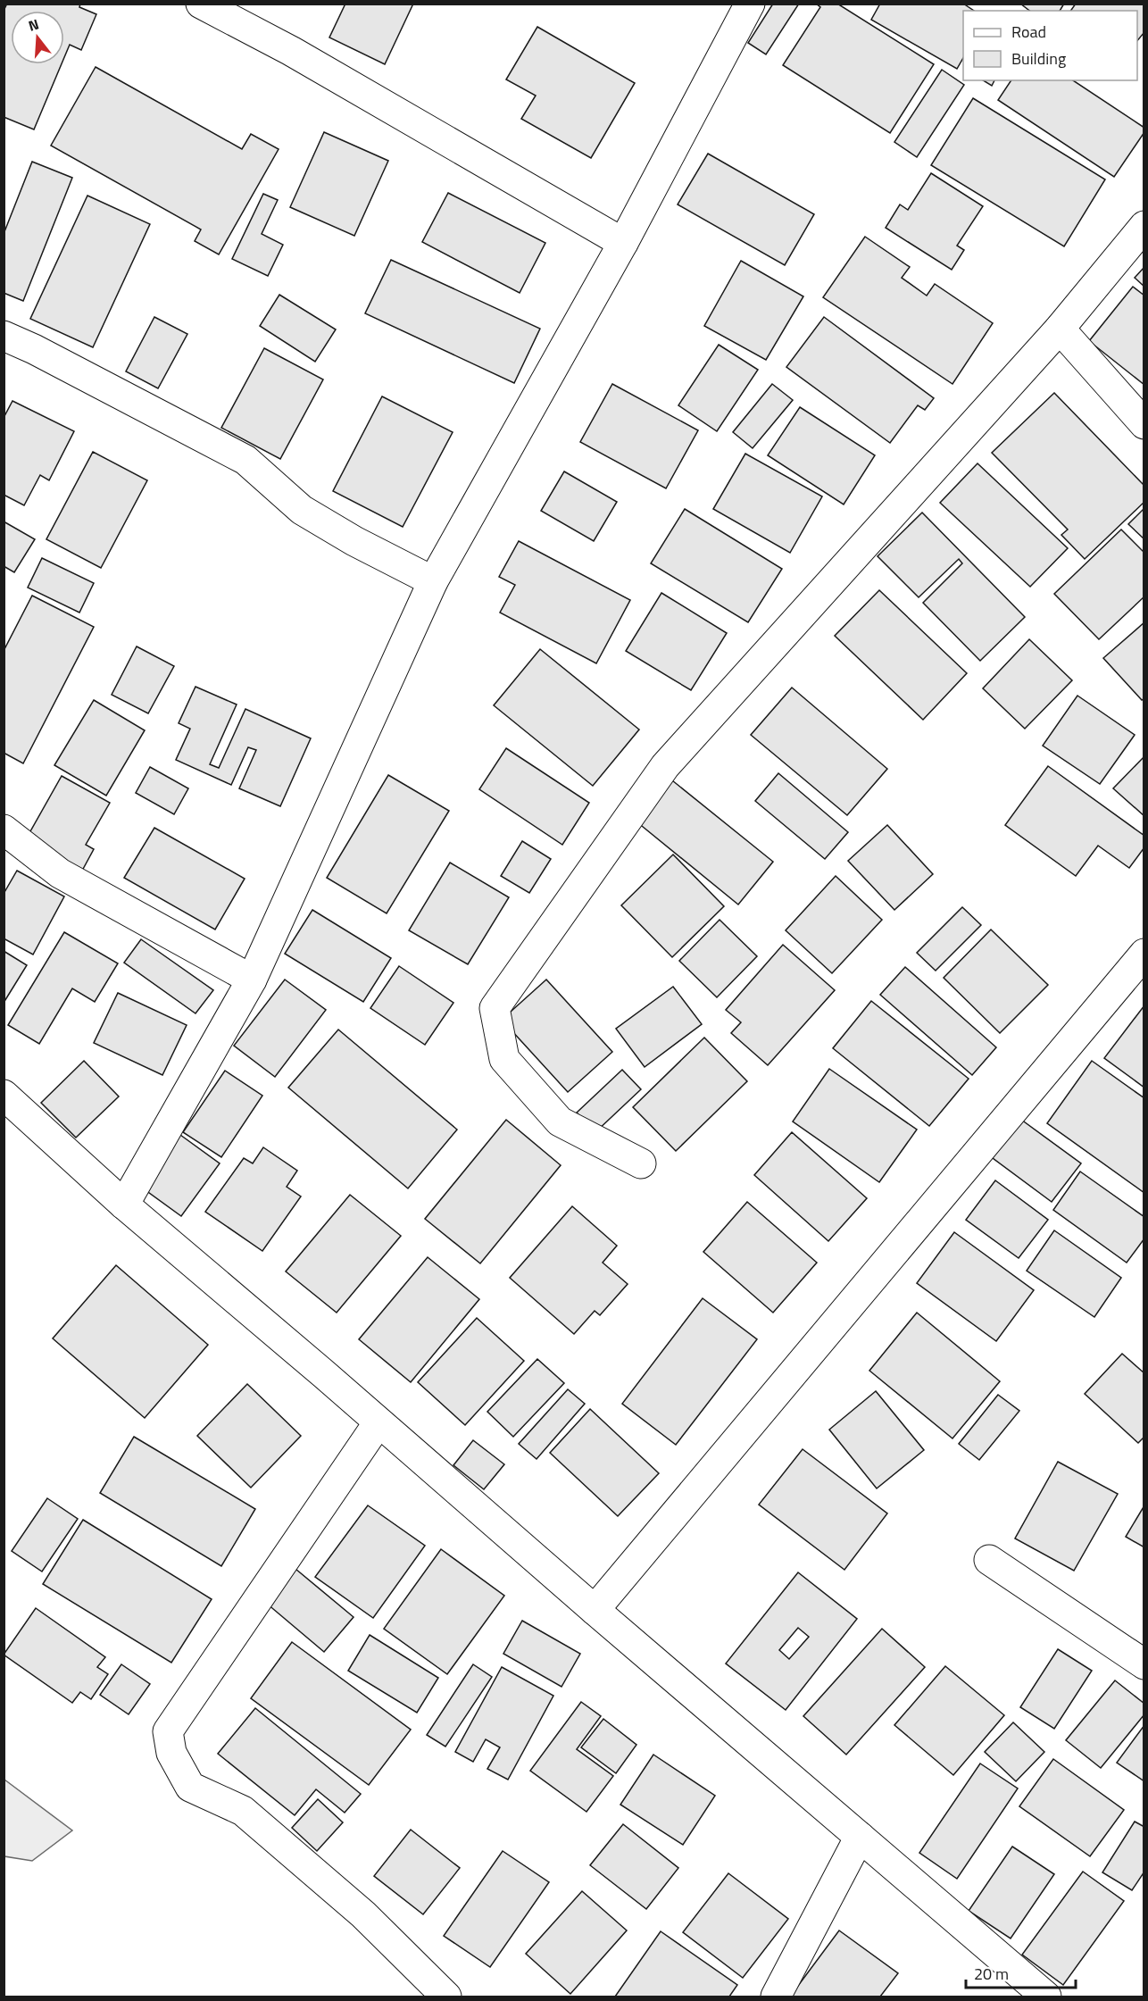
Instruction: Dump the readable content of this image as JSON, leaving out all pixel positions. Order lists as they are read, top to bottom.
{
  "legend": ["Road", "Building"],
  "scale_bar": "20 m",
  "north": "top"
}
